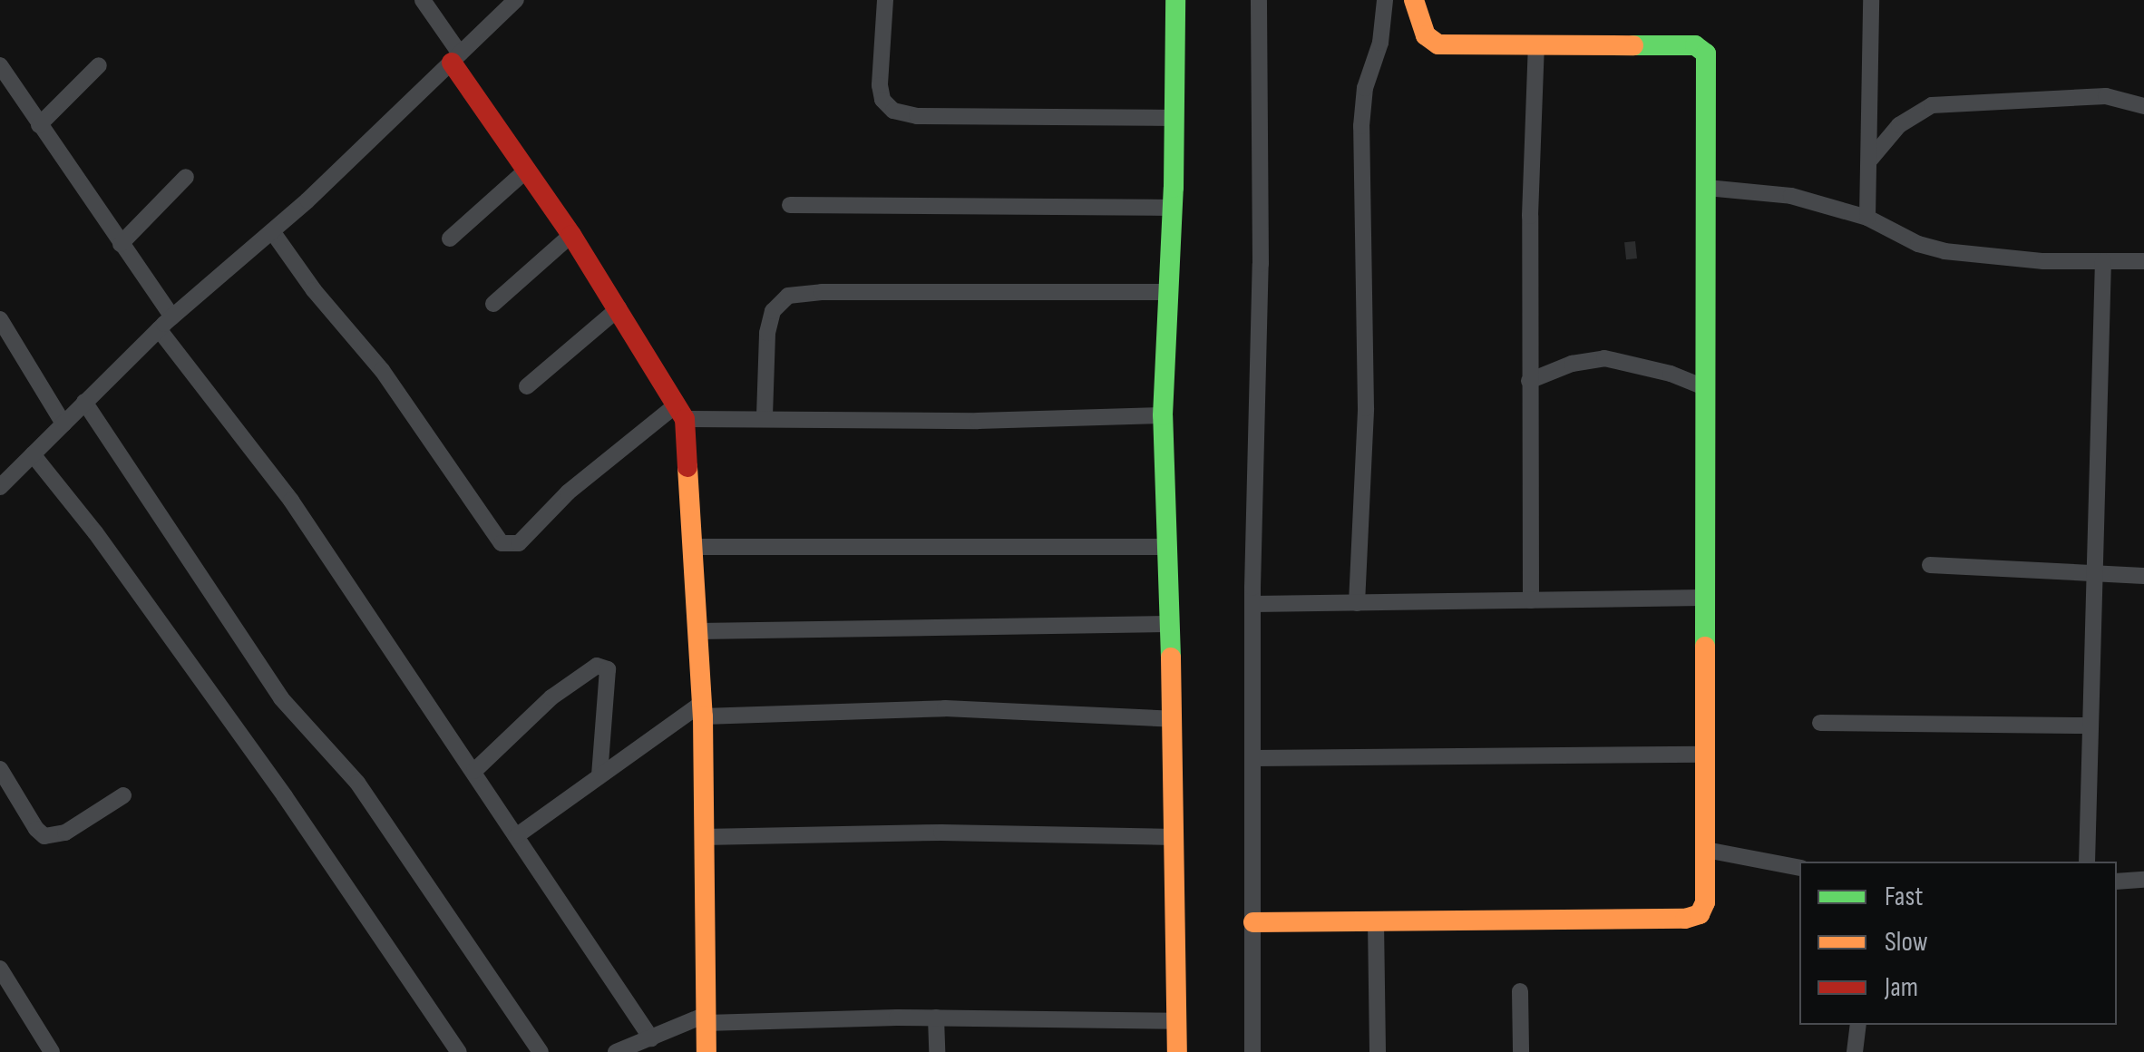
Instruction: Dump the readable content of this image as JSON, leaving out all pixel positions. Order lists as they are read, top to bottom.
{
  "legend": ["Fast", "Slow", "Jam"]
}
